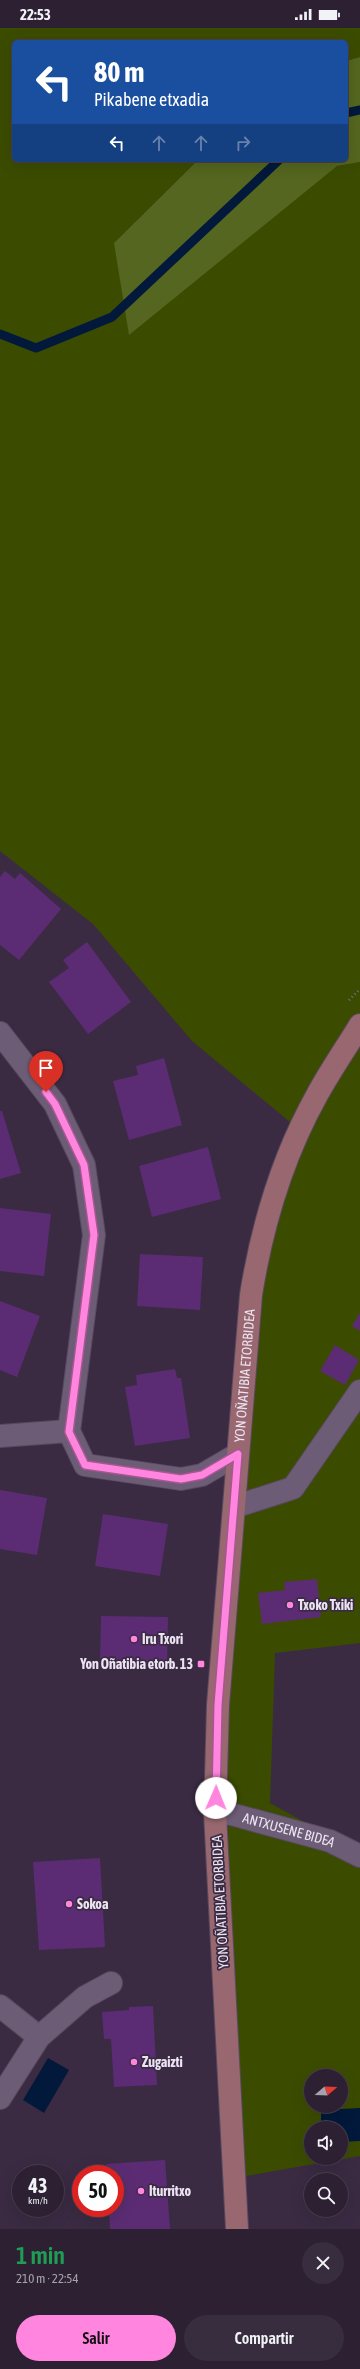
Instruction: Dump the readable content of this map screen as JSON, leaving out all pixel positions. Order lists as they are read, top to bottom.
{
  "streets": {
    "main road": ["YON OÑATIBIA ETORBIDEA"],
    "street": ["ANTXUSENE BIDEA"]
  },
  "crossings": [
    ["YON OÑATIBIA ETORBIDEA", "ANTXUSENE BIDEA"]
  ],
  "places": {
    "other": [
      "Txoko Txiki",
      "Iru Txori",
      "Sokoa",
      "Zugaizti",
      "Iturritxo"
    ],
    "transit": ["Yon Oñatibia etorb. 13"]
  },
  "north": "right",
  "page": {
    "status": "22:53",
    "turn": ["80 m", "Pikabene etxadia"],
    "speed": "43 km/h",
    "limit": "50",
    "heading": ["1 min", "210 m · 22:54"],
    "buttons": ["Salir", "Compartir"]
  }
}
